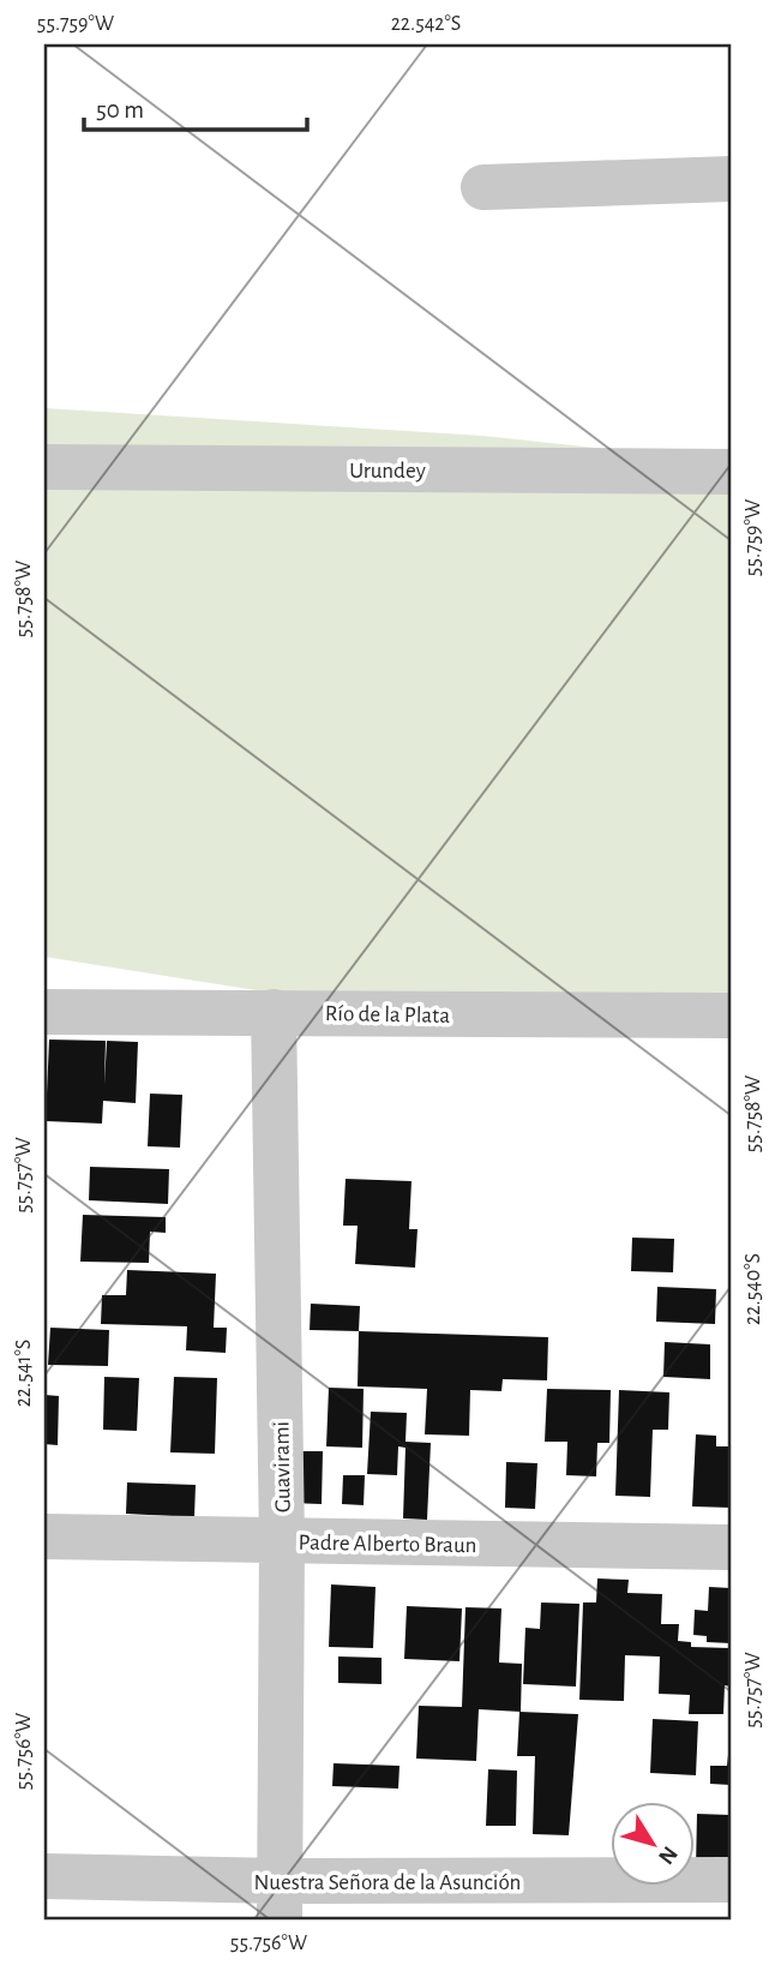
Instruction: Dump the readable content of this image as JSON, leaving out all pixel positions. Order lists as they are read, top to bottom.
{
  "streets": {
    "street": [
      "Urundey",
      "Río de la Plata",
      "Guavirami",
      "Padre Alberto Braun",
      "Nuestra Señora de la Asunción"
    ]
  },
  "crossings": [
    ["Río de la Plata", "Guavirami"],
    ["Guavirami", "Padre Alberto Braun"],
    ["Guavirami", "Nuestra Señora de la Asunción"]
  ],
  "scale_bar": "50 m",
  "north": "bottom right",
  "coordinates": [
    "55.759°W",
    "22.542°S",
    "55.758°W",
    "55.757°W",
    "22.540°S",
    "22.541°S",
    "55.756°W"
  ]
}
